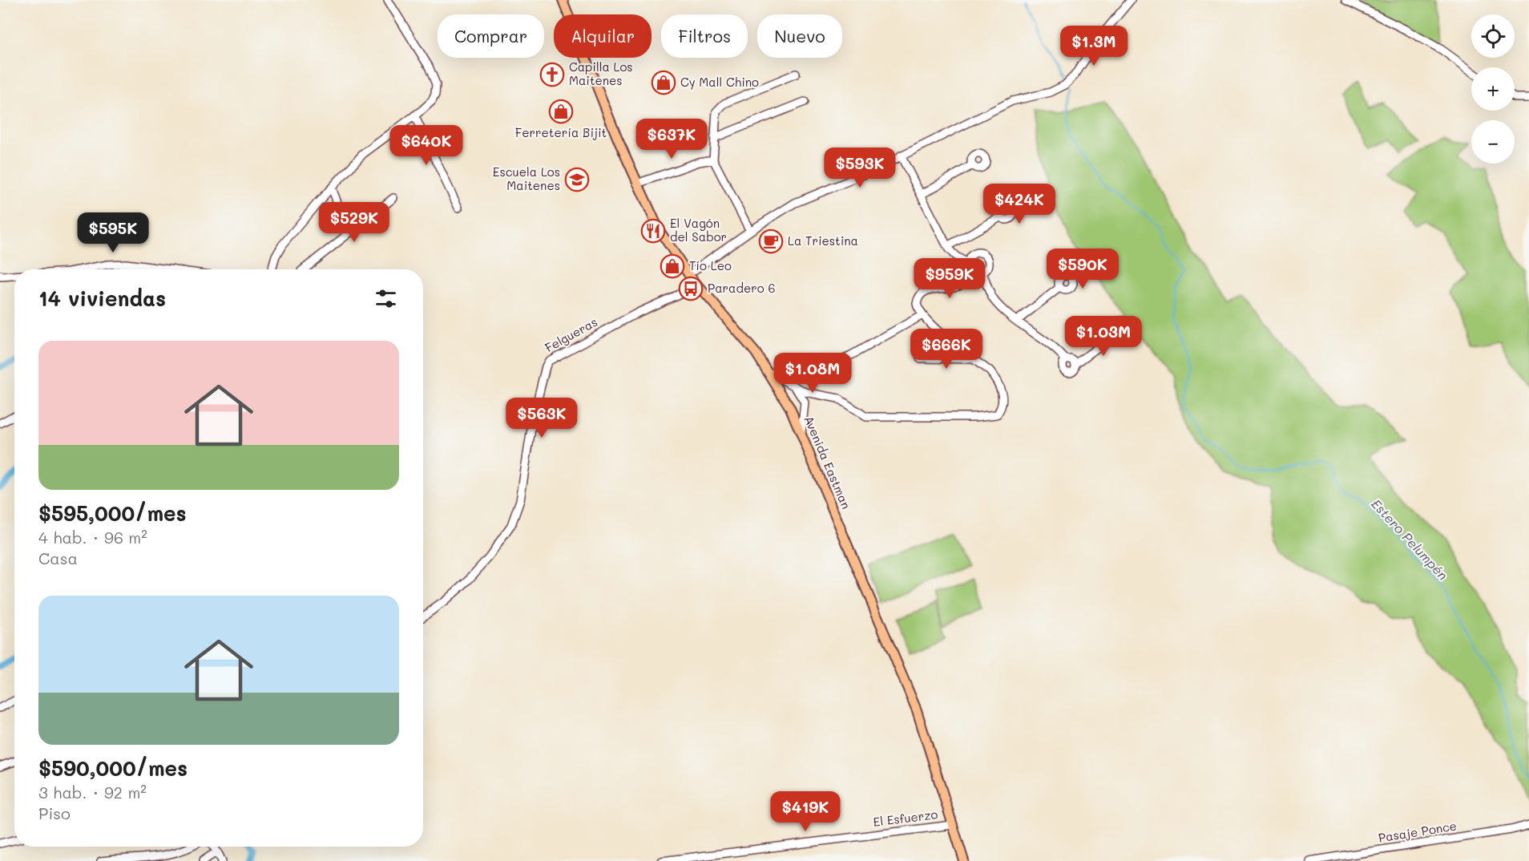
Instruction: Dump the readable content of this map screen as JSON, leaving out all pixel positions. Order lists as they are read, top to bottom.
{
  "streets": {
    "main road": ["Avenida Eastman"],
    "street": ["Felgueras", "El Esfuerzo", "Pasaje Ponce"]
  },
  "crossings": [
    ["Felgueras", "Avenida Eastman"],
    ["Avenida Eastman", "El Esfuerzo"]
  ],
  "water": ["Estero Pelumpén"],
  "places": {
    "church": ["Capilla Los Maitenes"],
    "shop": ["Cy Mall Chino", "Ferretería Bijit", "Tío Leo"],
    "school or university": ["Escuela Los Maitenes"],
    "restaurant": ["El Vagón del Sabor"],
    "cafe": ["La Triestina"],
    "bus stop": ["Paradero 6"]
  },
  "page": {
    "map_buttons": ["+", "−"],
    "chip": [
      "Comprar",
      "Alquilar",
      "Filtros",
      "Nuevo"
    ],
    "price": [
      "$1.3M",
      "$637K",
      "$640K",
      "$593K",
      "$424K",
      "$529K",
      "$595K",
      "$590K",
      "$959K",
      "$1.03M",
      "$666K",
      "$1.08M",
      "$563K",
      "$419K"
    ],
    "heading": "14 viviendas",
    "list": [
      {
        "name": "$595,000/mes",
        "note": "4 hab. · 96 m² · Casa"
      },
      {
        "name": "$590,000/mes",
        "note": "3 hab. · 92 m² · Piso"
      }
    ]
  }
}
